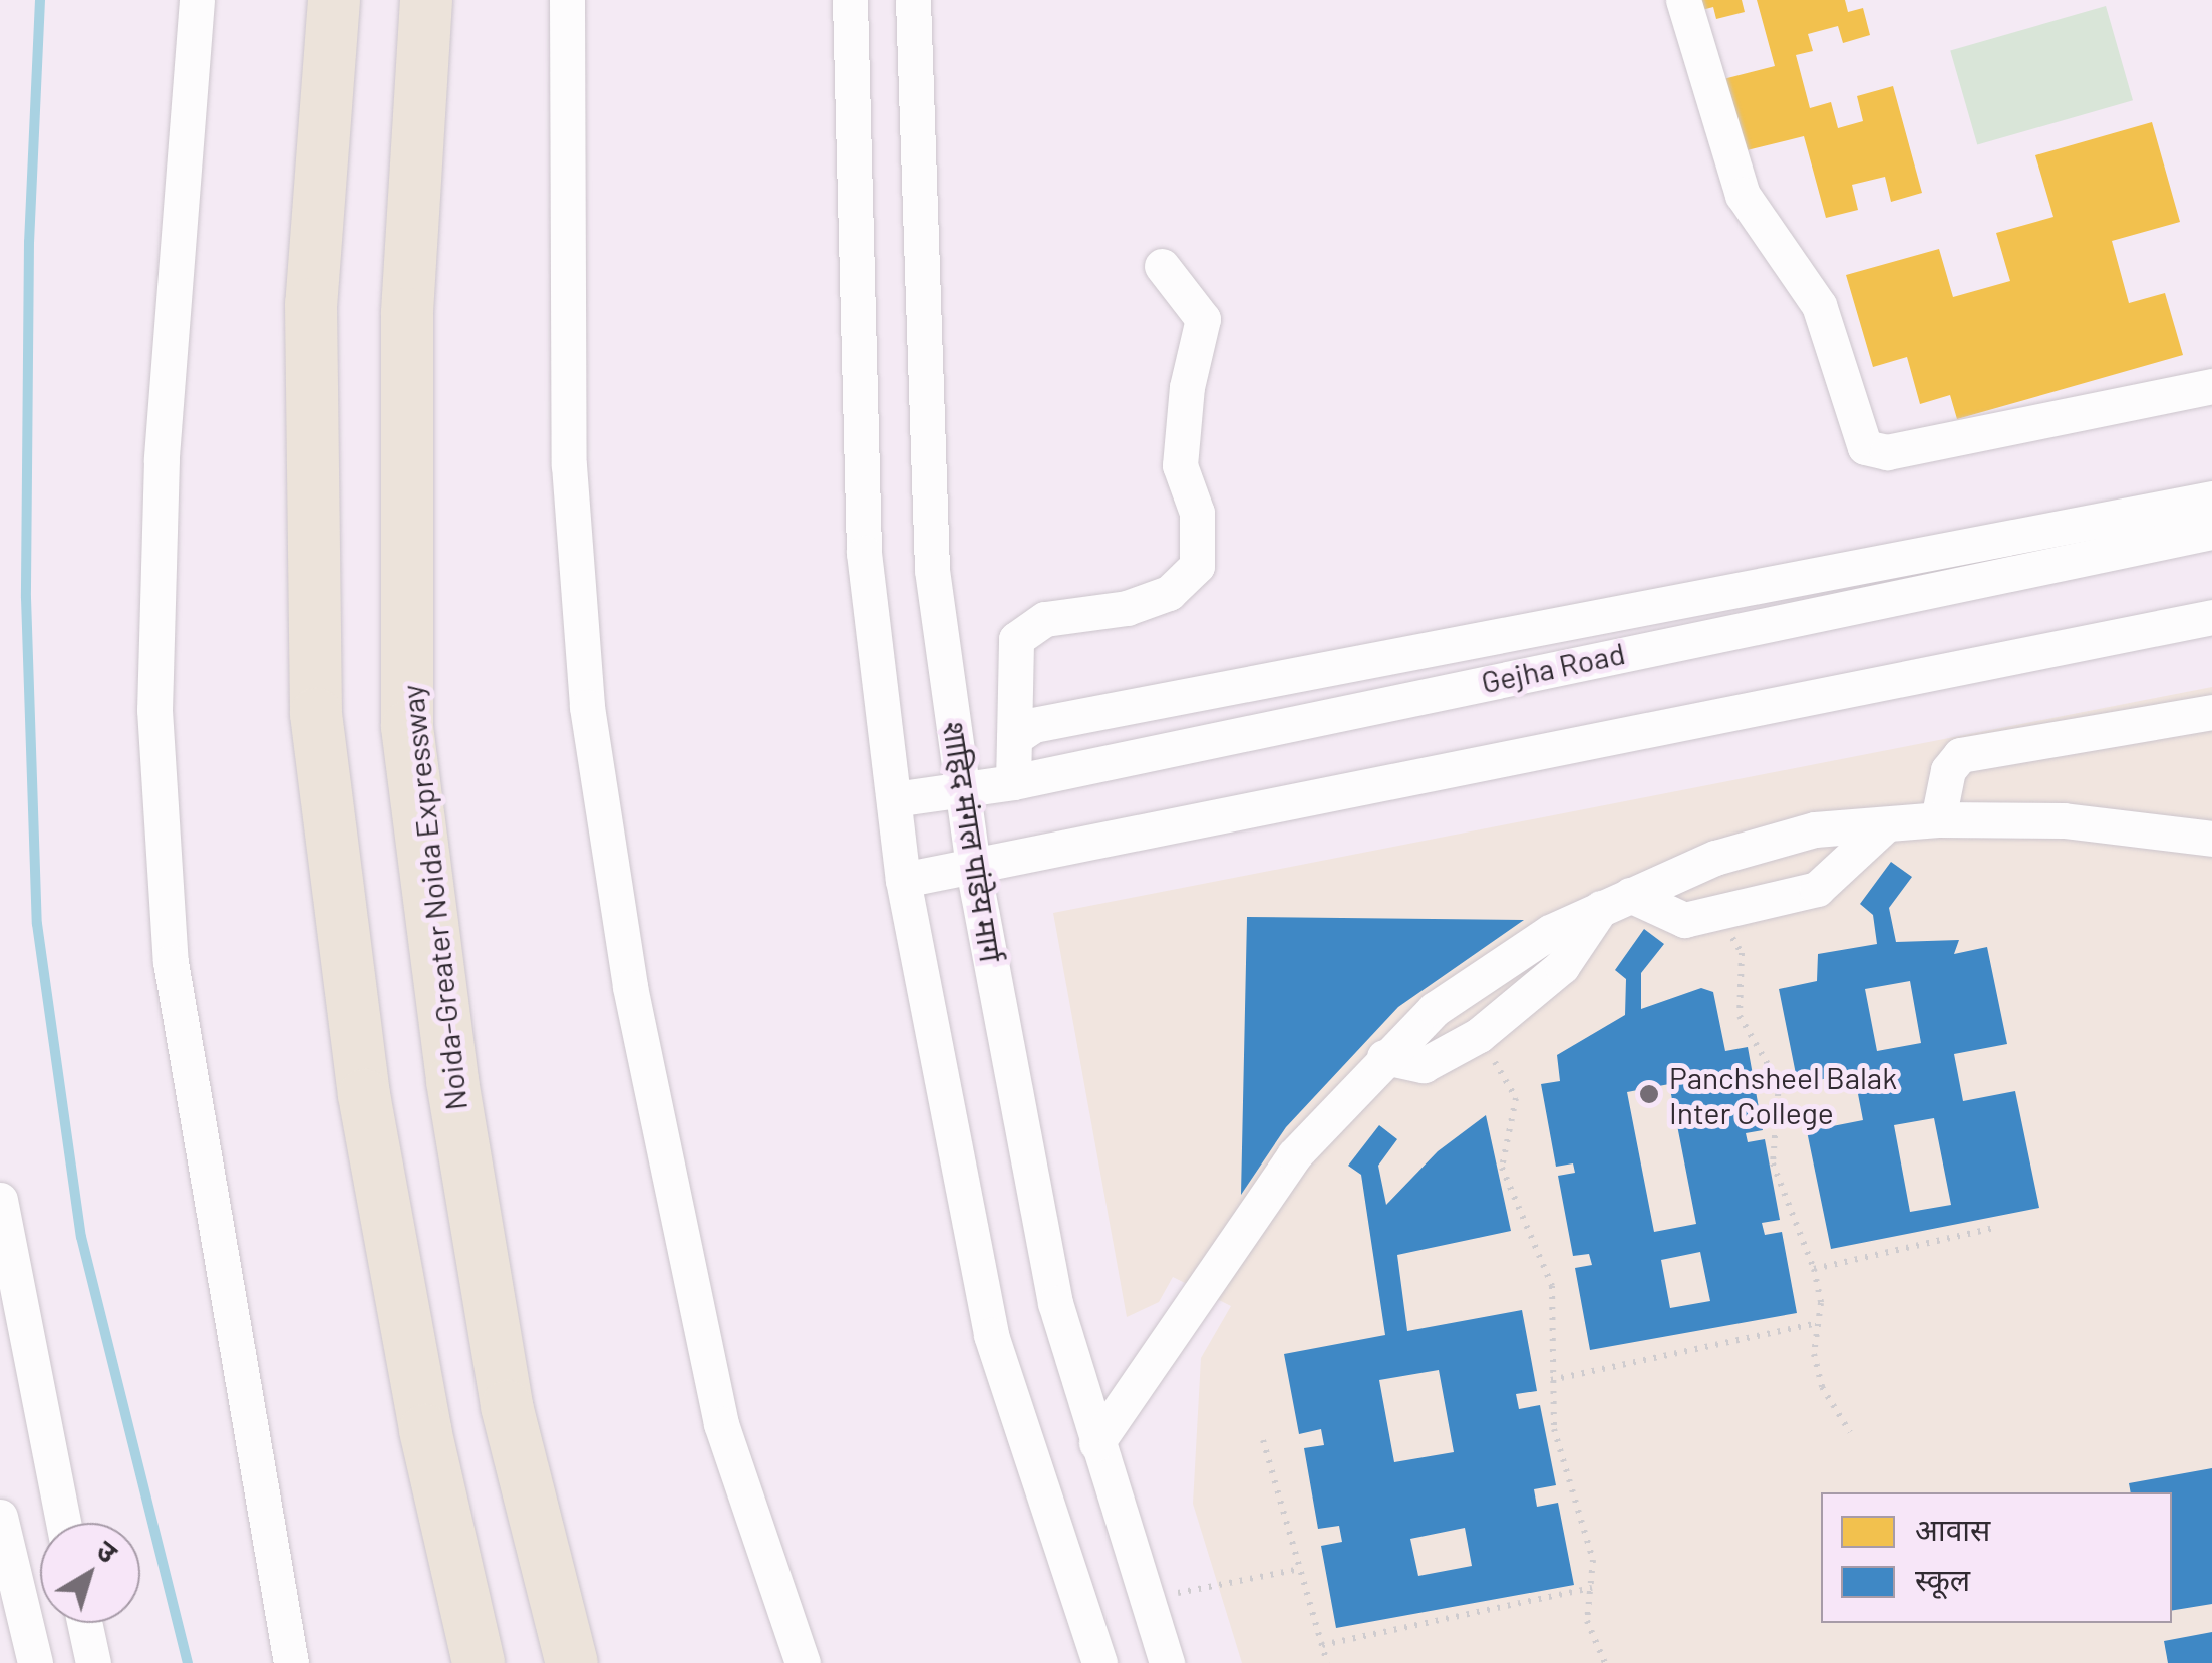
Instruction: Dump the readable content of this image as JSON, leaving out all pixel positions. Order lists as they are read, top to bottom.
{
  "streets": {
    "highway": ["Noida-Greater Noida Expressway"],
    "street": ["Gejha Road", "शाहिद मंगल पांडेय मार्ग"]
  },
  "crossings": [
    ["Gejha Road", "शाहिद मंगल पांडेय मार्ग"]
  ],
  "places": ["Panchsheel Balak Inter College"],
  "legend": ["आवास", "स्कूल"],
  "north": "top right"
}
